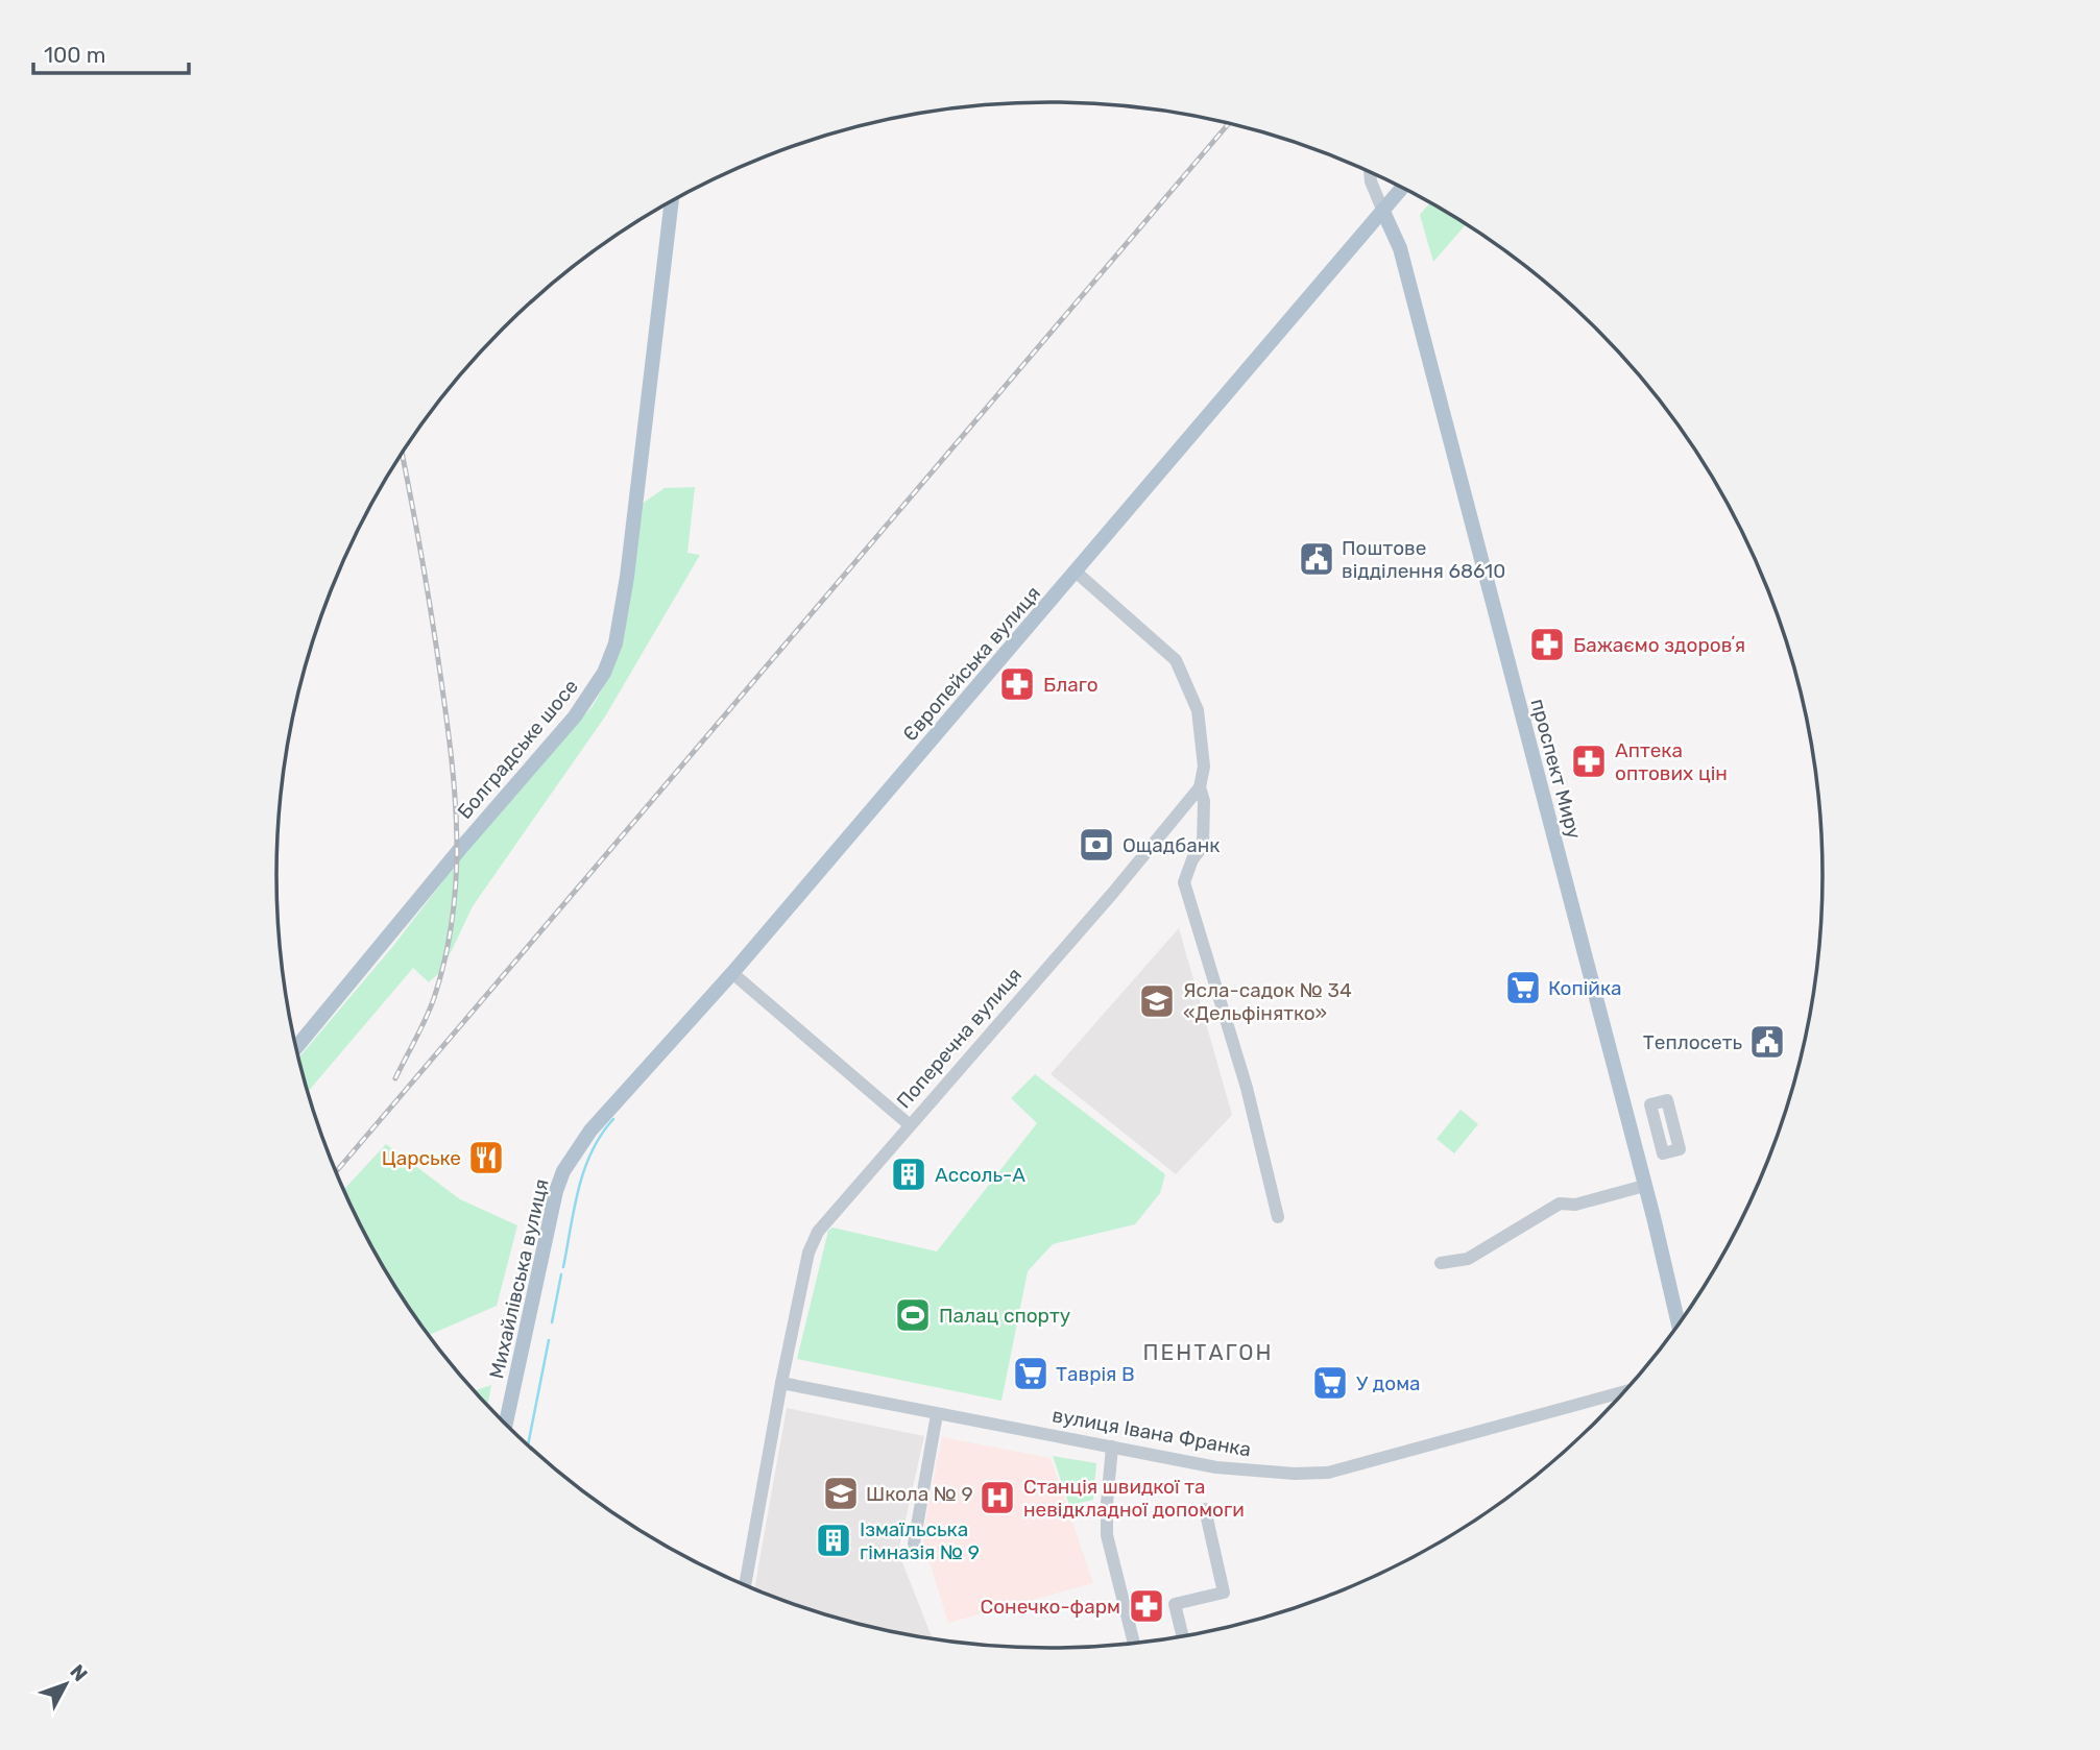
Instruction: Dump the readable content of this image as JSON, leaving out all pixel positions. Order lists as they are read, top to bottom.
{
  "streets": {
    "main road": [
      "Європейська вулиця",
      "Болградське шосе",
      "проспект Миру",
      "Михайлівська вулиця"
    ],
    "street": ["Поперечна вулиця", "вулиця Івана Франка"]
  },
  "crossings": [
    ["Європейська вулиця", "проспект Миру"],
    ["Європейська вулиця", "Михайлівська вулиця"],
    ["Поперечна вулиця", "вулиця Івана Франка"]
  ],
  "districts": ["ПЕНТАГОН"],
  "places": {
    "public building": ["Поштове відділення 68610", "Теплосеть"],
    "pharmacy": [
      "Бажаємо здоровʼя",
      "Благо",
      "Аптека оптових цін",
      "Сонечко-фарм"
    ],
    "bank": ["Ощадбанк"],
    "supermarket": ["Копійка", "Таврія В", "У дома"],
    "school or university": ["Ясла-садок № 34 «Дельфінятко»", "Школа № 9"],
    "restaurant": ["Царське"],
    "building": ["Ассоль-А", "Ізмаїльська гімназія № 9"],
    "sports": ["Палац спорту"],
    "hospital": ["Станція швидкої та невідкладної допомоги"]
  },
  "scale_bar": "100 m",
  "north": "top right"
}
